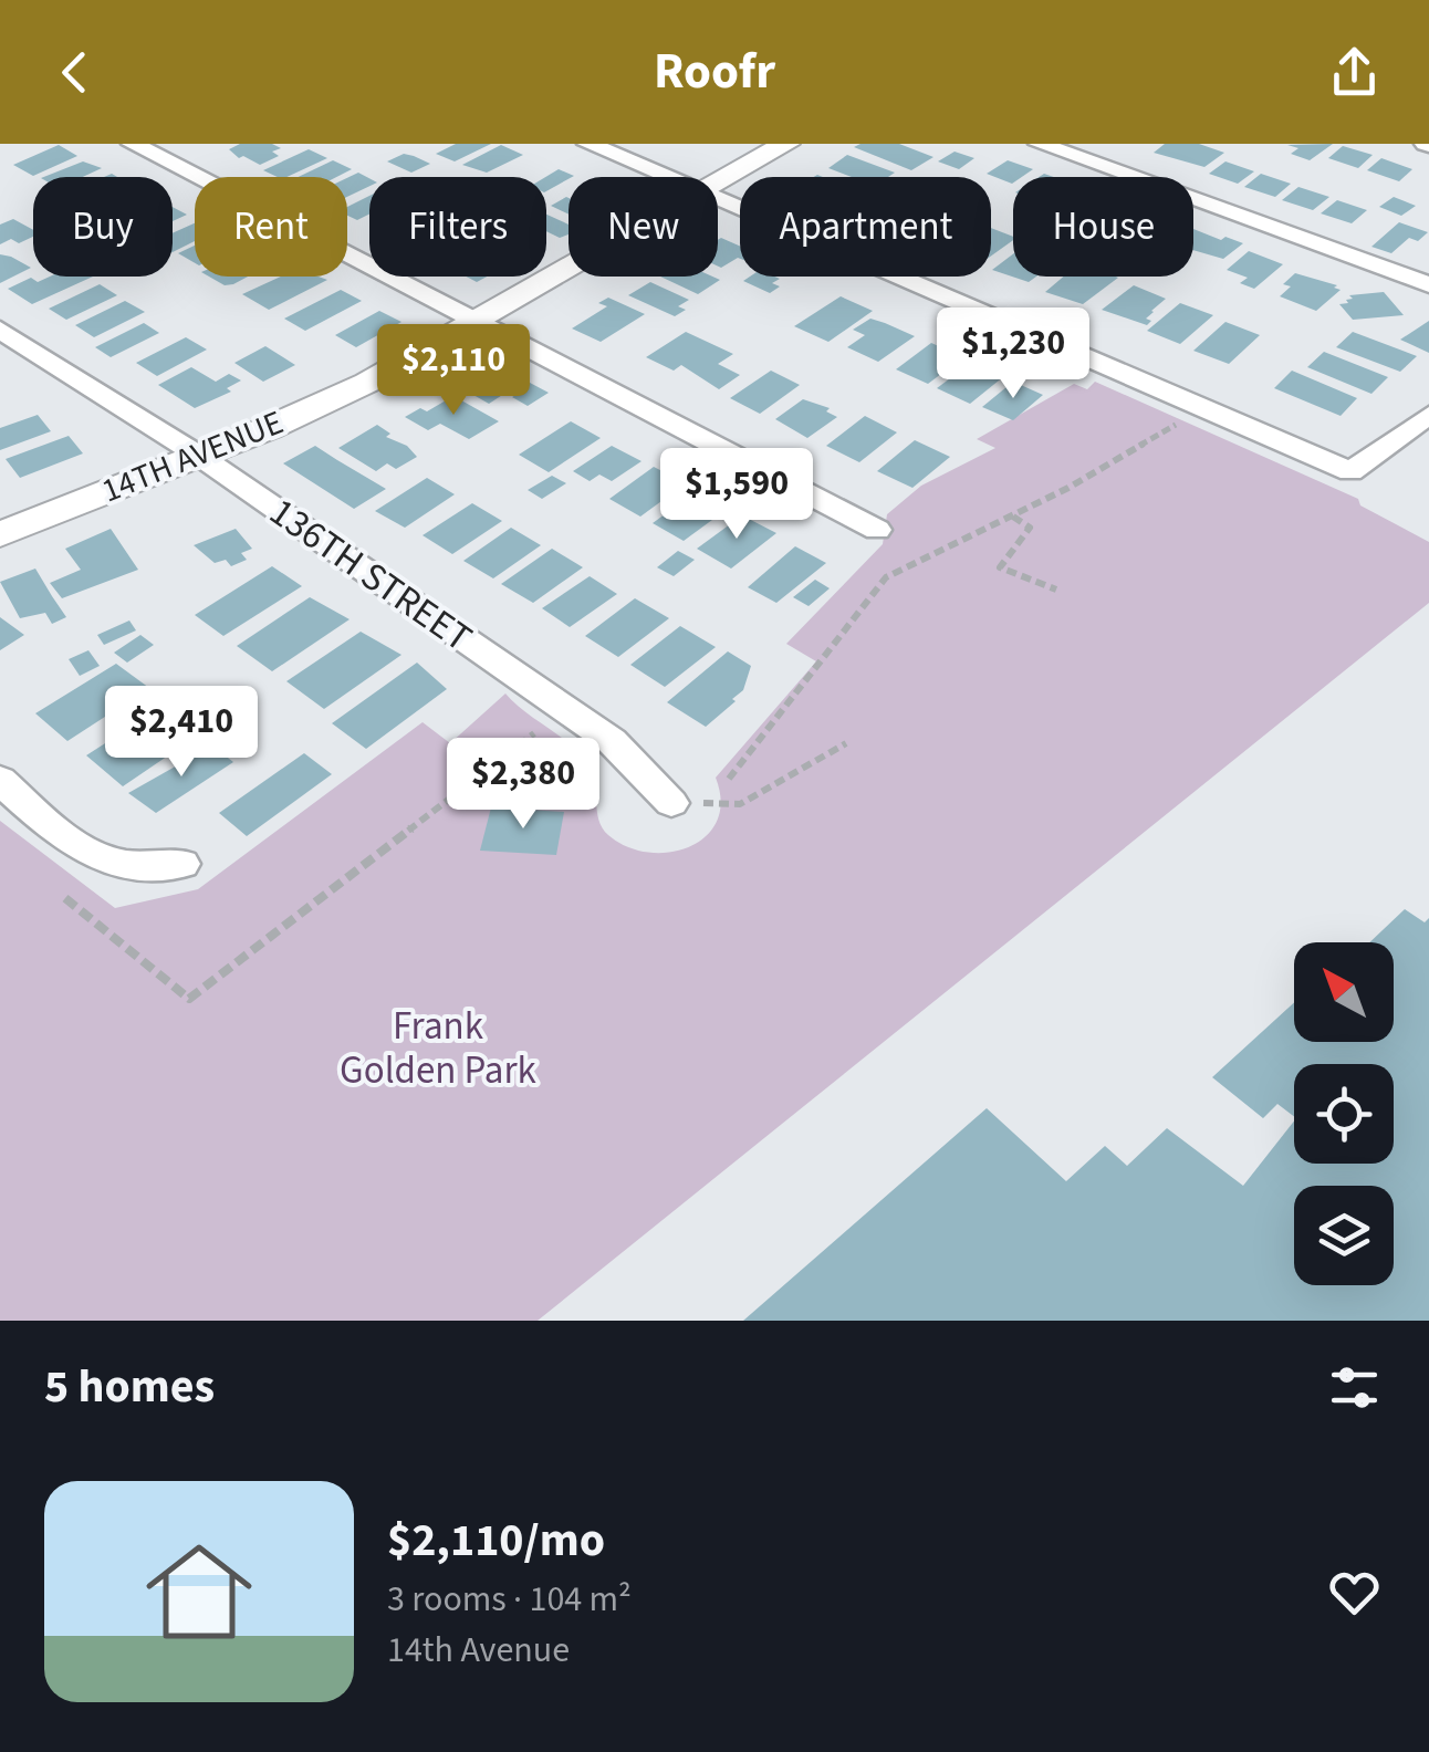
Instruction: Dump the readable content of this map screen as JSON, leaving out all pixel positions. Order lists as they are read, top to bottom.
{
  "streets": {
    "street": ["14TH AVENUE", "136TH STREET"]
  },
  "crossings": [
    ["14TH AVENUE", "136TH STREET"]
  ],
  "parks": ["Frank Golden Park"],
  "north": "top left",
  "page": {
    "header": "Roofr",
    "chip": [
      "Buy",
      "Rent",
      "Filters",
      "New",
      "Apartment",
      "House"
    ],
    "price": [
      "$1,230",
      "$2,110",
      "$1,590",
      "$2,410",
      "$2,380"
    ],
    "heading": "5 homes",
    "list": [
      {
        "name": "$2,110/mo",
        "note": "3 rooms · 104 m² · 14th Avenue"
      }
    ]
  }
}
